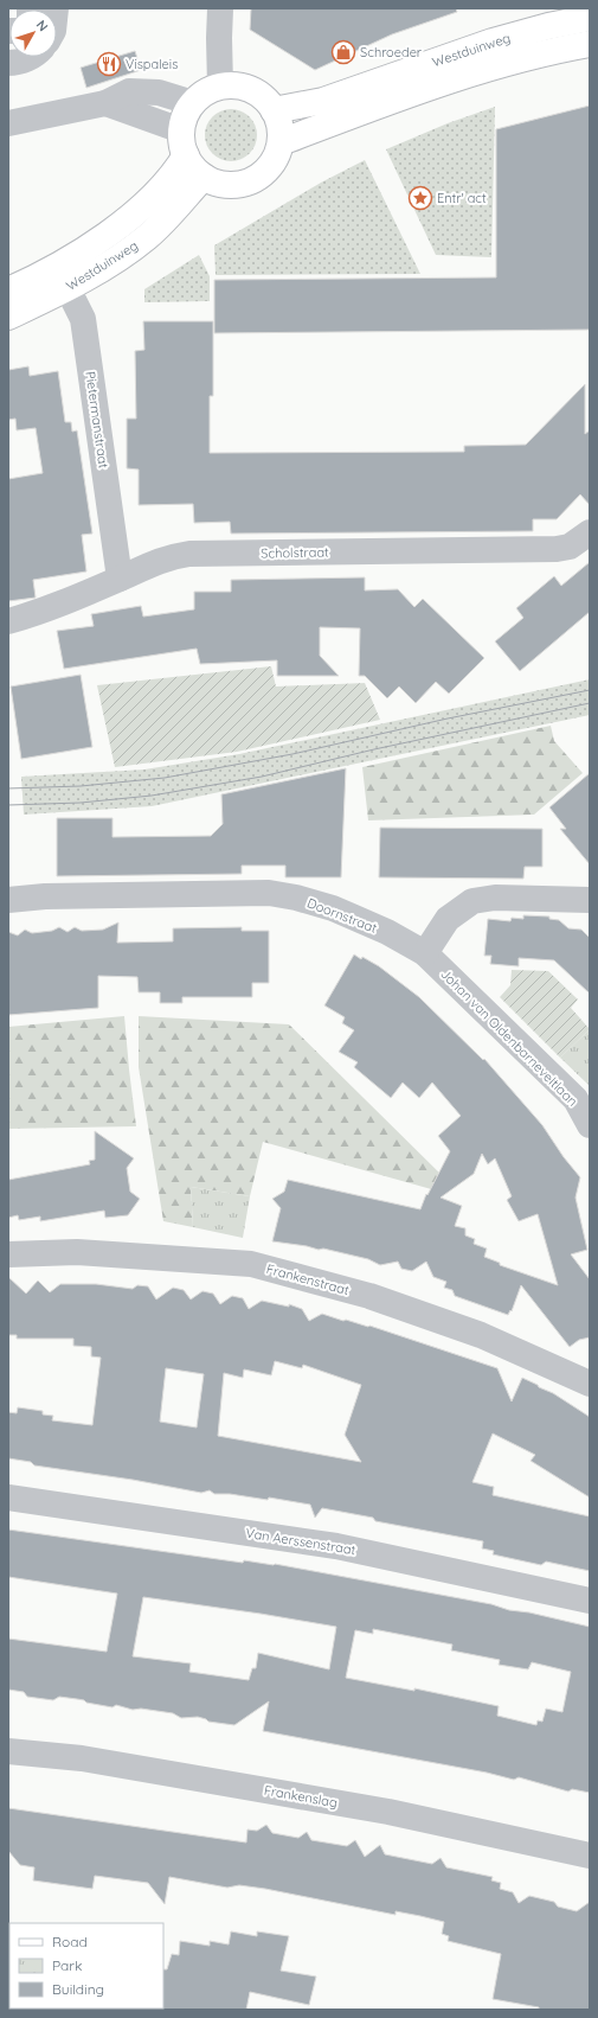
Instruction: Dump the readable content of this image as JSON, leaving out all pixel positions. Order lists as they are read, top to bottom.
{
  "streets": {
    "main road": ["Westduinweg"],
    "street": [
      "Pietermanstraat",
      "Scholstraat",
      "Doornstraat",
      "Johan van Oldenbarneveltlaan",
      "Frankenstraat",
      "Van Aerssenstraat",
      "Frankenslag"
    ]
  },
  "crossings": [
    ["Westduinweg", "Pietermanstraat"],
    ["Pietermanstraat", "Scholstraat"],
    ["Doornstraat", "Johan van Oldenbarneveltlaan"]
  ],
  "places": {
    "shop": ["Schroeder"],
    "restaurant": ["Vispaleis"],
    "place": ["Entr' act"]
  },
  "legend": ["Road", "Park", "Building"],
  "north": "top right"
}
